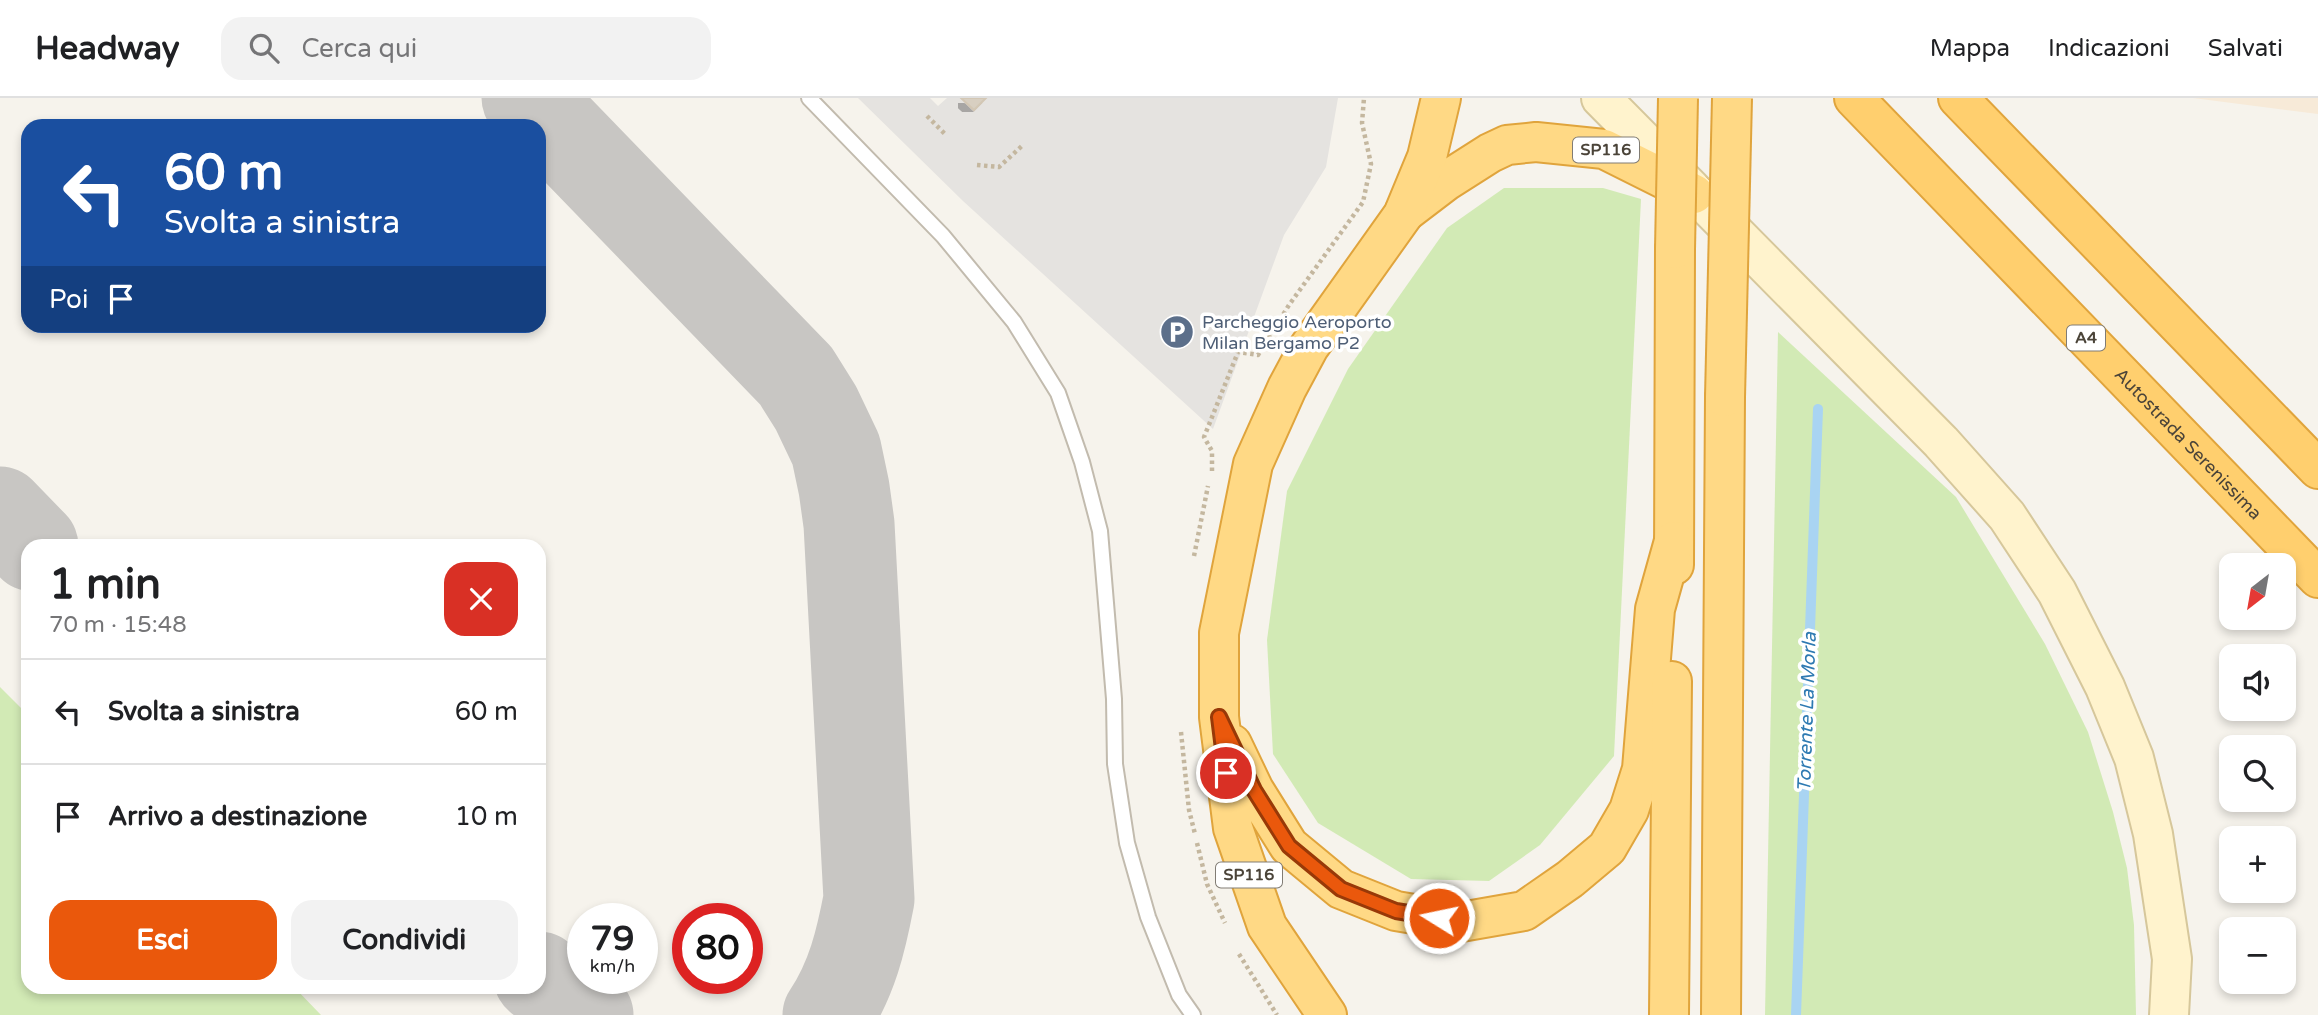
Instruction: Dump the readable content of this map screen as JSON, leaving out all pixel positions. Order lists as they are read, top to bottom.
{
  "streets": {
    "highway": ["SP116", "A4", "Autostrada Serenissima"]
  },
  "water": ["Torrente La Morla"],
  "places": {
    "parking": ["Parcheggio Aeroporto Milan Bergamo P2"]
  },
  "north": "bottom left",
  "page": {
    "header": "Headway",
    "search": "Cerca qui",
    "nav": ["Mappa", "Indicazioni", "Salvati"],
    "turn": ["60 m", "Svolta a sinistra"],
    "then": "Poi",
    "heading": ["1 min", "70 m · 15:48"],
    "map_buttons": ["+", "−"],
    "list": [
      {
        "name": "Svolta a sinistra",
        "value": "60 m"
      },
      {
        "name": "Arrivo a destinazione",
        "value": "10 m"
      }
    ],
    "buttons": ["Esci", "Condividi"],
    "speed": "79 km/h",
    "limit": "80"
  }
}
